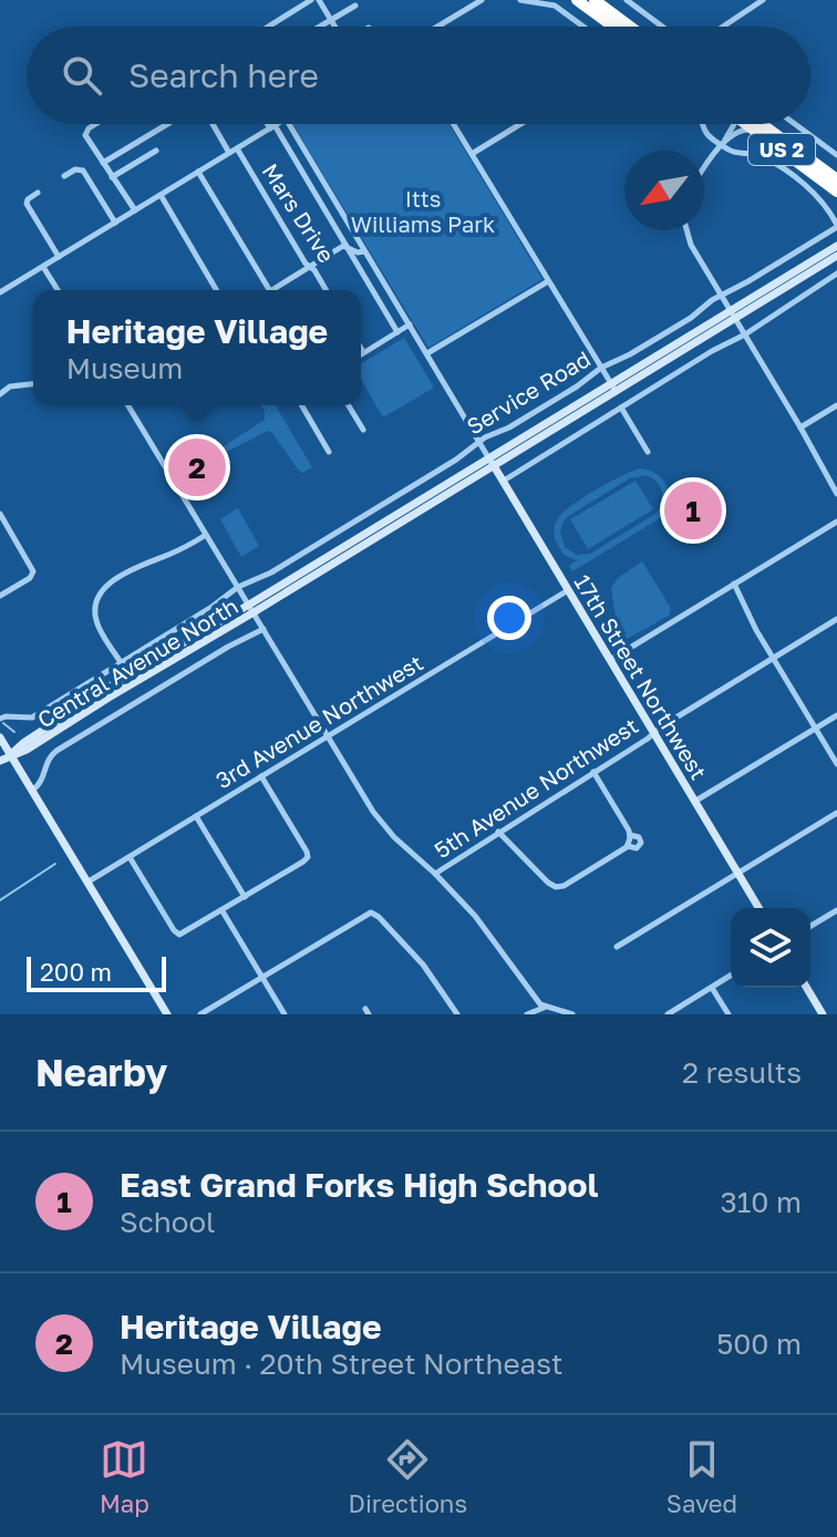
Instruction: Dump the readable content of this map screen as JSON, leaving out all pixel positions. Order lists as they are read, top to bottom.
{
  "streets": {
    "highway": ["US 2"],
    "main road": ["Central Avenue North", "17th Street Northwest"],
    "street": [
      "Mars Drive",
      "Service Road",
      "3rd Avenue Northwest",
      "5th Avenue Northwest"
    ]
  },
  "crossings": [
    ["Central Avenue North", "17th Street Northwest"],
    ["17th Street Northwest", "3rd Avenue Northwest"],
    ["17th Street Northwest", "5th Avenue Northwest"]
  ],
  "parks": ["Itts Williams Park"],
  "scale_bar": "200 m",
  "north": "bottom left",
  "page": {
    "search": "Search here",
    "popup": ["Heritage Village", "Museum"],
    "pins": ["2", "1"],
    "scale": "200 m",
    "heading": ["Nearby", "2 results"],
    "list": [
      {
        "mark": "1",
        "name": "East Grand Forks High School",
        "note": "School",
        "value": "310 m"
      },
      {
        "mark": "2",
        "name": "Heritage Village",
        "note": "Museum · 20th Street Northeast",
        "value": "500 m"
      }
    ],
    "nav": ["Map", "Directions", "Saved"]
  }
}
